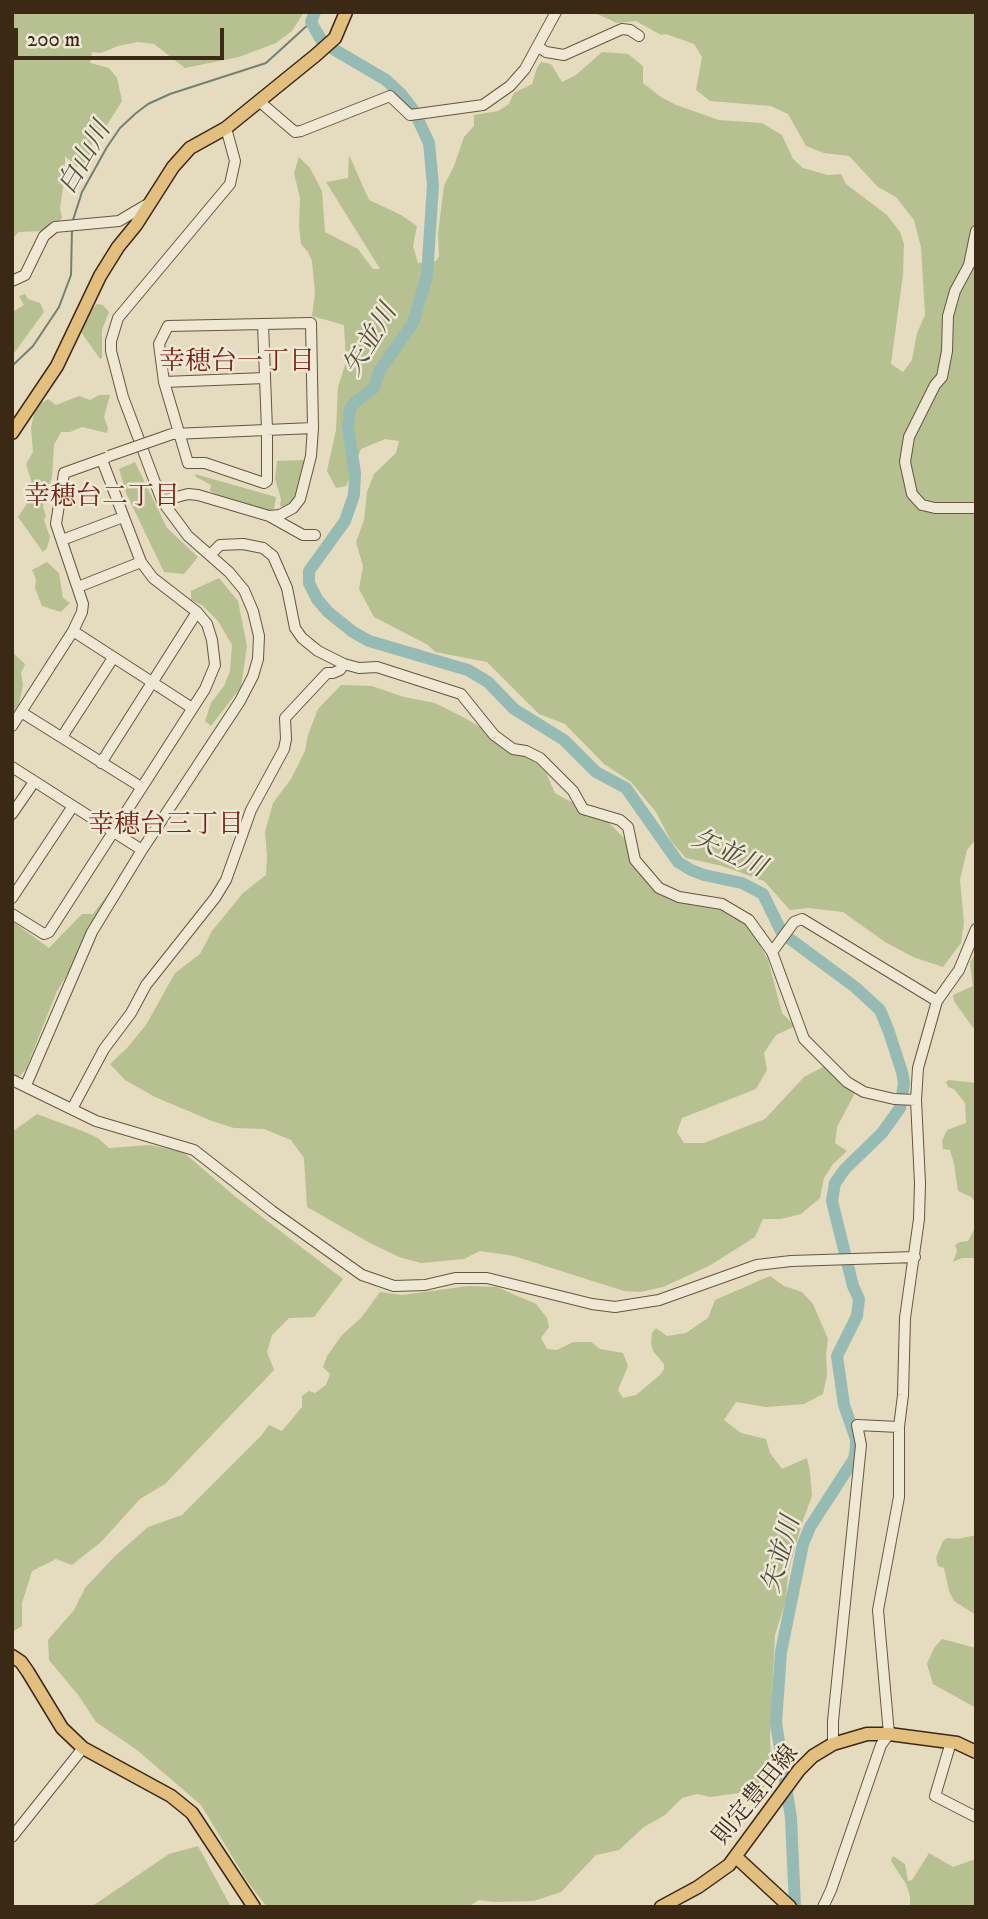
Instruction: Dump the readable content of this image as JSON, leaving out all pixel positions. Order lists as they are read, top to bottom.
{
  "streets": {
    "main road": ["則定豊田線"]
  },
  "districts": ["幸穂台一丁目", "幸穂台二丁目", "幸穂台三丁目"],
  "water": ["白山川", "矢並川"],
  "scale_bar": "200 m"
}
